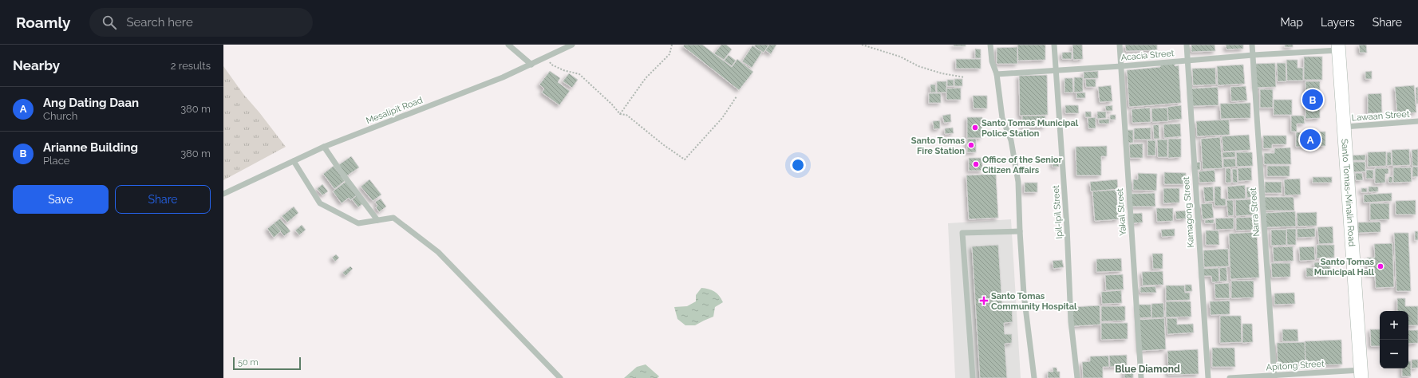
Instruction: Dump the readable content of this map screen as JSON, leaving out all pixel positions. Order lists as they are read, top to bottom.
{
  "streets": {
    "main road": ["Santo Tomas-Minalin Road"],
    "street": [
      "Acacia Street",
      "Mesalipit Road",
      "Lawaan Street",
      "Ipil-Ipil Street",
      "Yakal Street",
      "Kamagong Street",
      "Narra Street",
      "Apitong Street"
    ]
  },
  "crossings": [
    ["Acacia Street", "Santo Tomas-Minalin Road"],
    ["Acacia Street", "Ipil-Ipil Street"],
    ["Acacia Street", "Yakal Street"],
    ["Acacia Street", "Kamagong Street"],
    ["Acacia Street", "Narra Street"],
    ["Lawaan Street", "Santo Tomas-Minalin Road"],
    ["Santo Tomas-Minalin Road", "Apitong Street"],
    ["Narra Street", "Apitong Street"]
  ],
  "districts": ["Blue Diamond"],
  "places": {
    "other": [
      "Santo Tomas Municipal Police Station",
      "Santo Tomas Fire Station",
      "Office of the Senior Citizen Affairs",
      "Santo Tomas Municipal Hall"
    ],
    "health": ["Santo Tomas Community Hospital"]
  },
  "scale_bar": "50 m",
  "page": {
    "header": "Roamly",
    "search": "Search here",
    "nav": ["Map", "Layers", "Share"],
    "heading": ["Nearby", "2 results"],
    "list": [
      {
        "mark": "A",
        "name": "Ang Dating Daan",
        "note": "Church",
        "value": "380 m"
      },
      {
        "mark": "B",
        "name": "Arianne Building",
        "note": "Place",
        "value": "380 m"
      }
    ],
    "pins": ["B", "A"],
    "buttons": ["Save", "Share"],
    "map_buttons": ["+", "−"],
    "scale": "50 m"
  }
}
